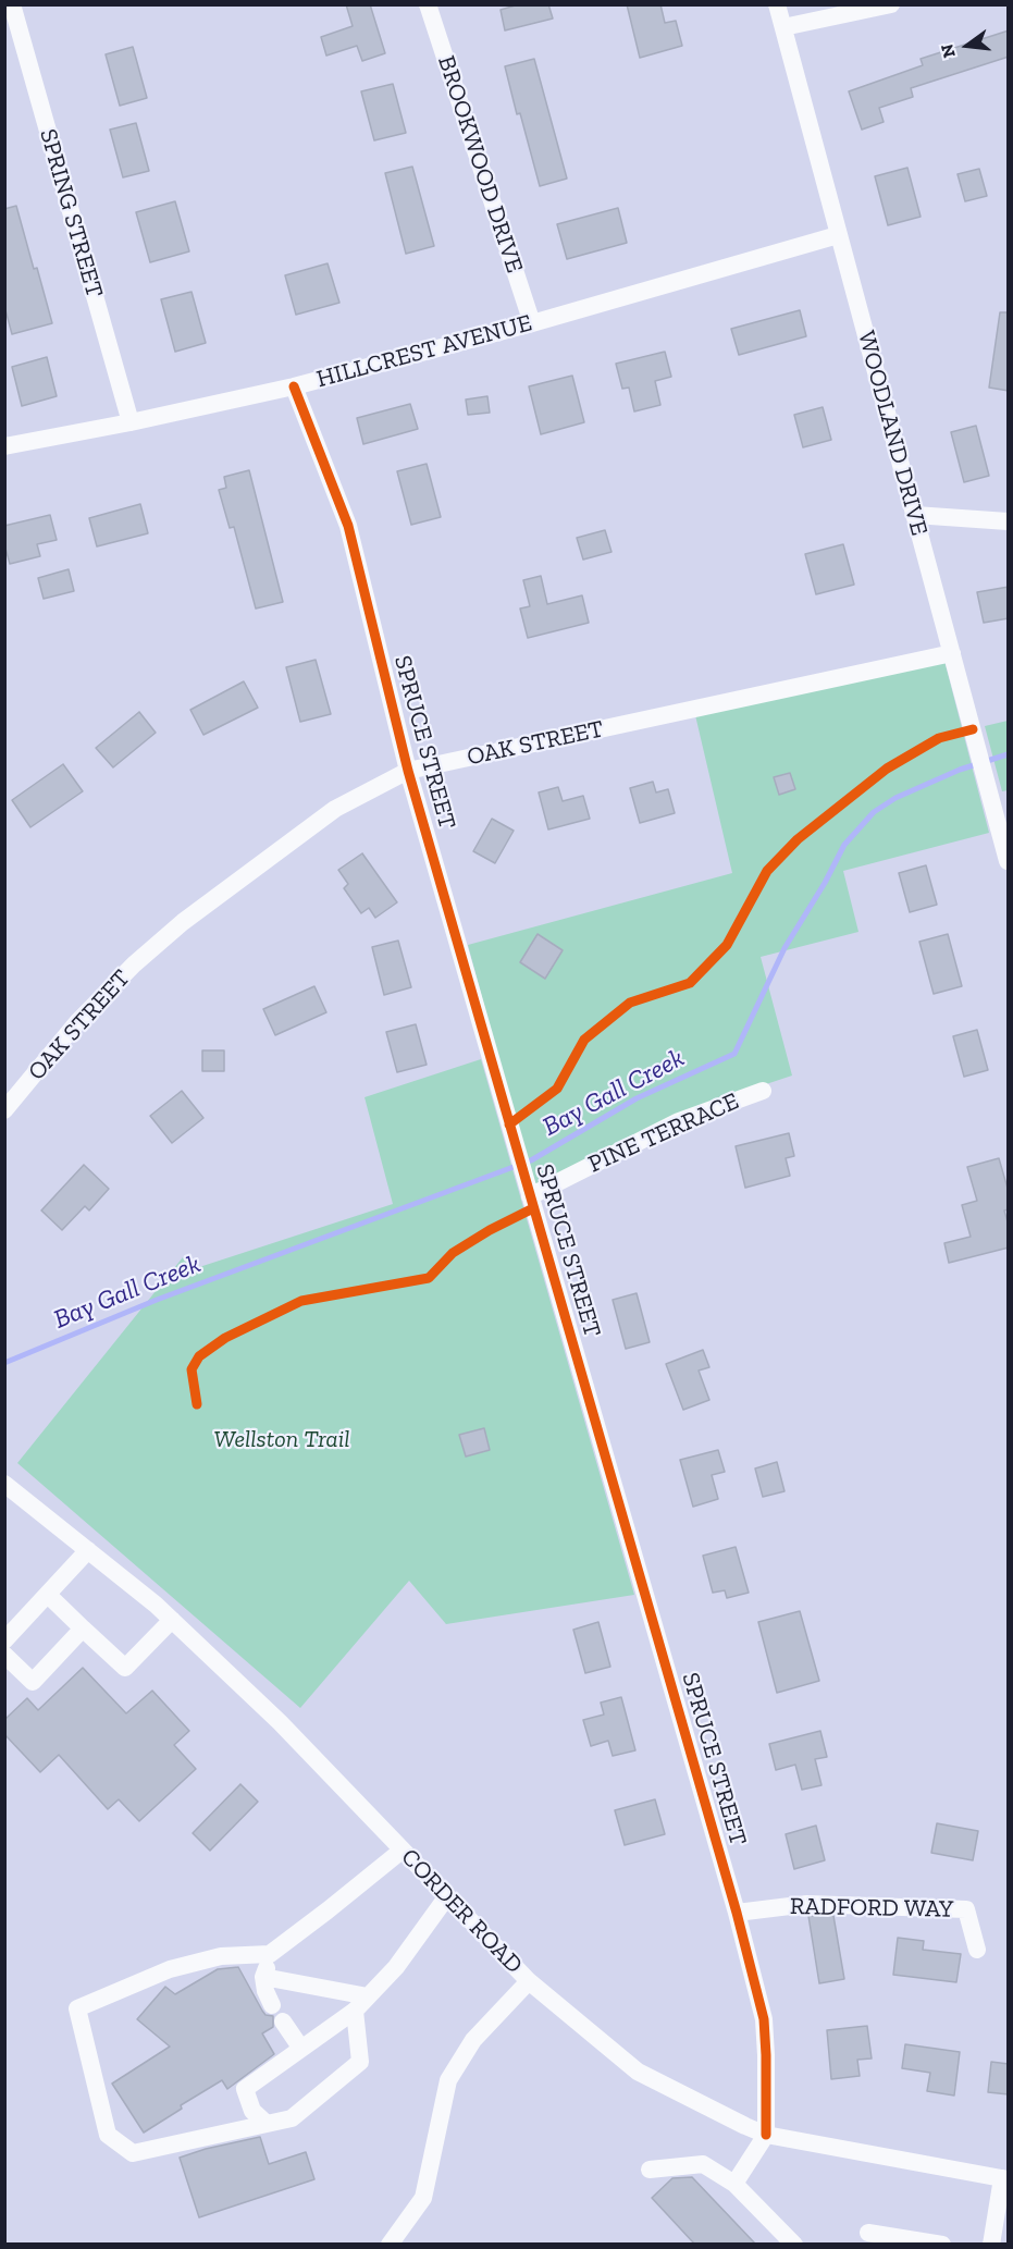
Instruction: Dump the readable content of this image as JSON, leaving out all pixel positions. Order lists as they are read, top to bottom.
{
  "streets": {
    "street": [
      "BROOKWOOD DRIVE",
      "SPRING STREET",
      "HILLCREST AVENUE",
      "WOODLAND DRIVE",
      "SPRUCE STREET",
      "OAK STREET",
      "PINE TERRACE",
      "RADFORD WAY",
      "CORDER ROAD"
    ]
  },
  "crossings": [
    ["BROOKWOOD DRIVE", "HILLCREST AVENUE"],
    ["SPRING STREET", "HILLCREST AVENUE"],
    ["HILLCREST AVENUE", "WOODLAND DRIVE"],
    ["HILLCREST AVENUE", "SPRUCE STREET"],
    ["WOODLAND DRIVE", "OAK STREET"],
    ["SPRUCE STREET", "OAK STREET"],
    ["SPRUCE STREET", "PINE TERRACE"],
    ["SPRUCE STREET", "RADFORD WAY"],
    ["SPRUCE STREET", "CORDER ROAD"]
  ],
  "water": ["Bay Gall Creek"],
  "parks": ["Wellston Trail"],
  "north": "left"
}
